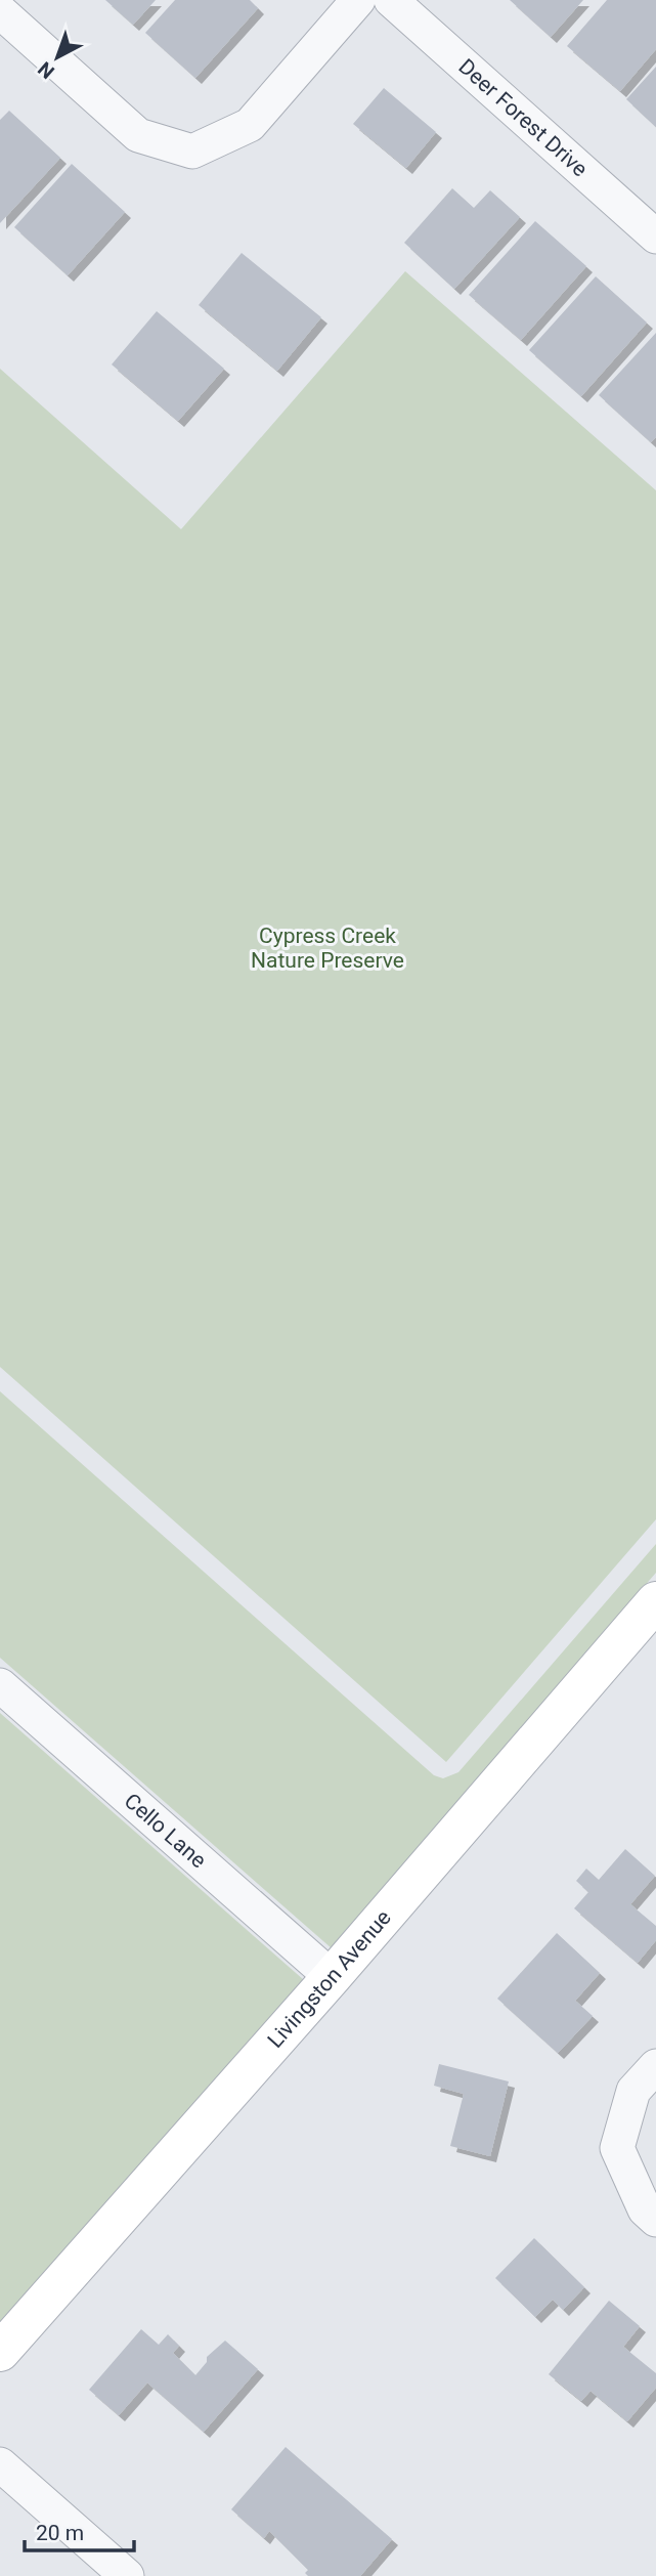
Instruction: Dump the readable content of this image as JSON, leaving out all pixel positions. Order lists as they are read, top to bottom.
{
  "streets": {
    "street": ["Deer Forest Drive", "Cello Lane", "Livingston Avenue"]
  },
  "crossings": [
    ["Cello Lane", "Livingston Avenue"]
  ],
  "parks": ["Cypress Creek Nature Preserve"],
  "scale_bar": "20 m",
  "north": "bottom left"
}
